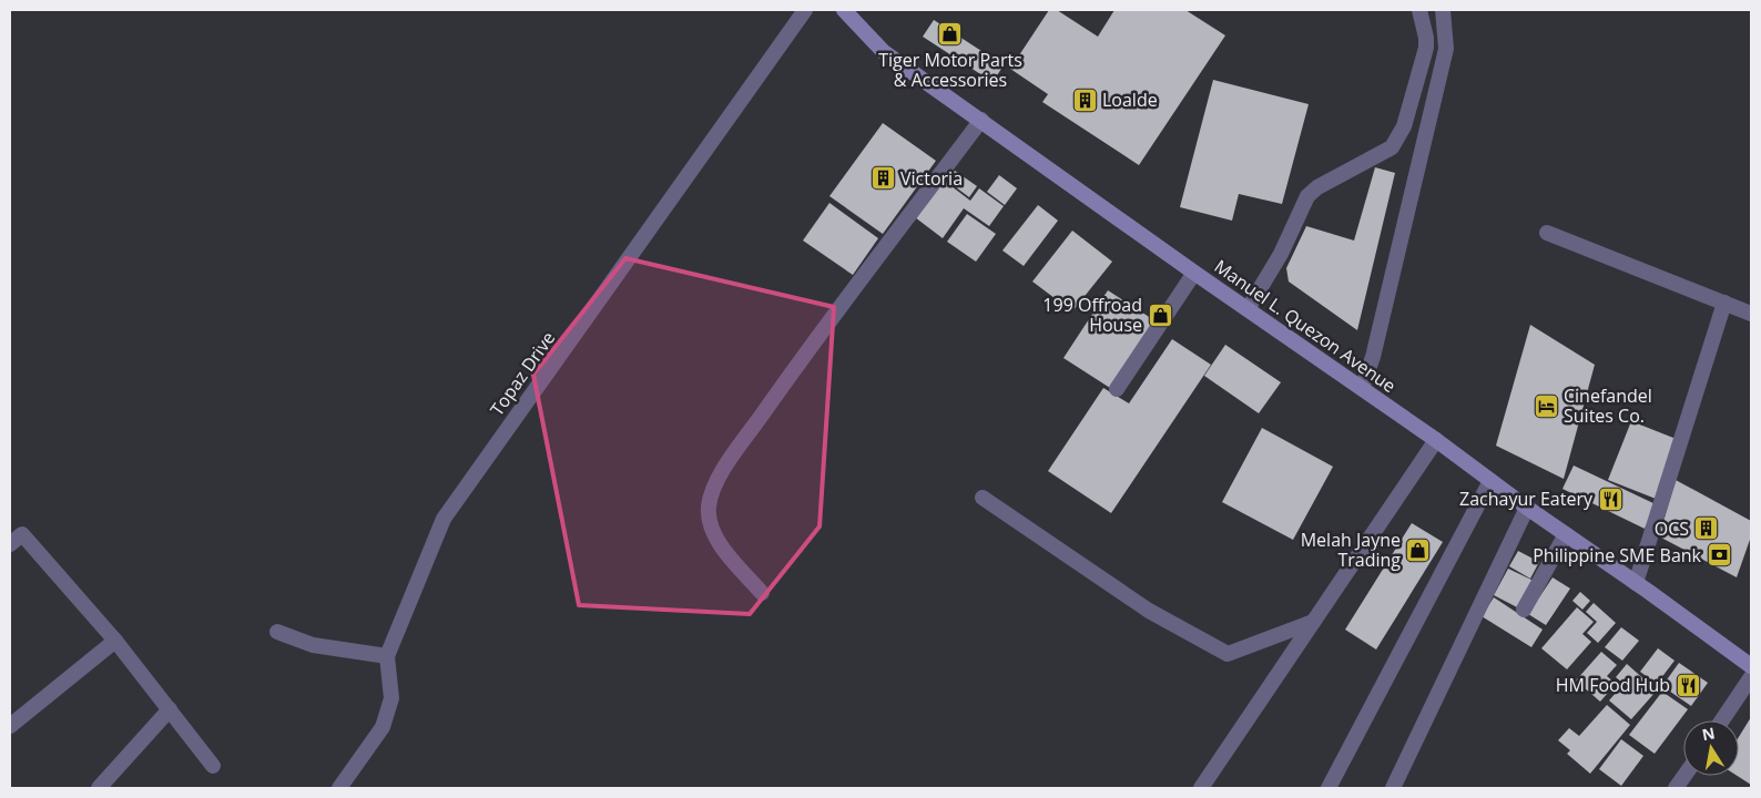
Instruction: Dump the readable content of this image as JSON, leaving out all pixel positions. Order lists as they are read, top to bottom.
{
  "streets": {
    "main road": ["Manuel L. Quezon Avenue"],
    "street": ["Topaz Drive"]
  },
  "places": {
    "shop": ["Tiger Motor Parts & Accessories", "199 Offroad House", "Melah Jayne Trading"],
    "building": ["Loalde", "Victoria", "OCS"],
    "hotel": ["Cinefandel Suites Co."],
    "restaurant": ["Zachayur Eatery", "HM Food Hub"],
    "bank": ["Philippine SME Bank"]
  },
  "north": "top"
}
